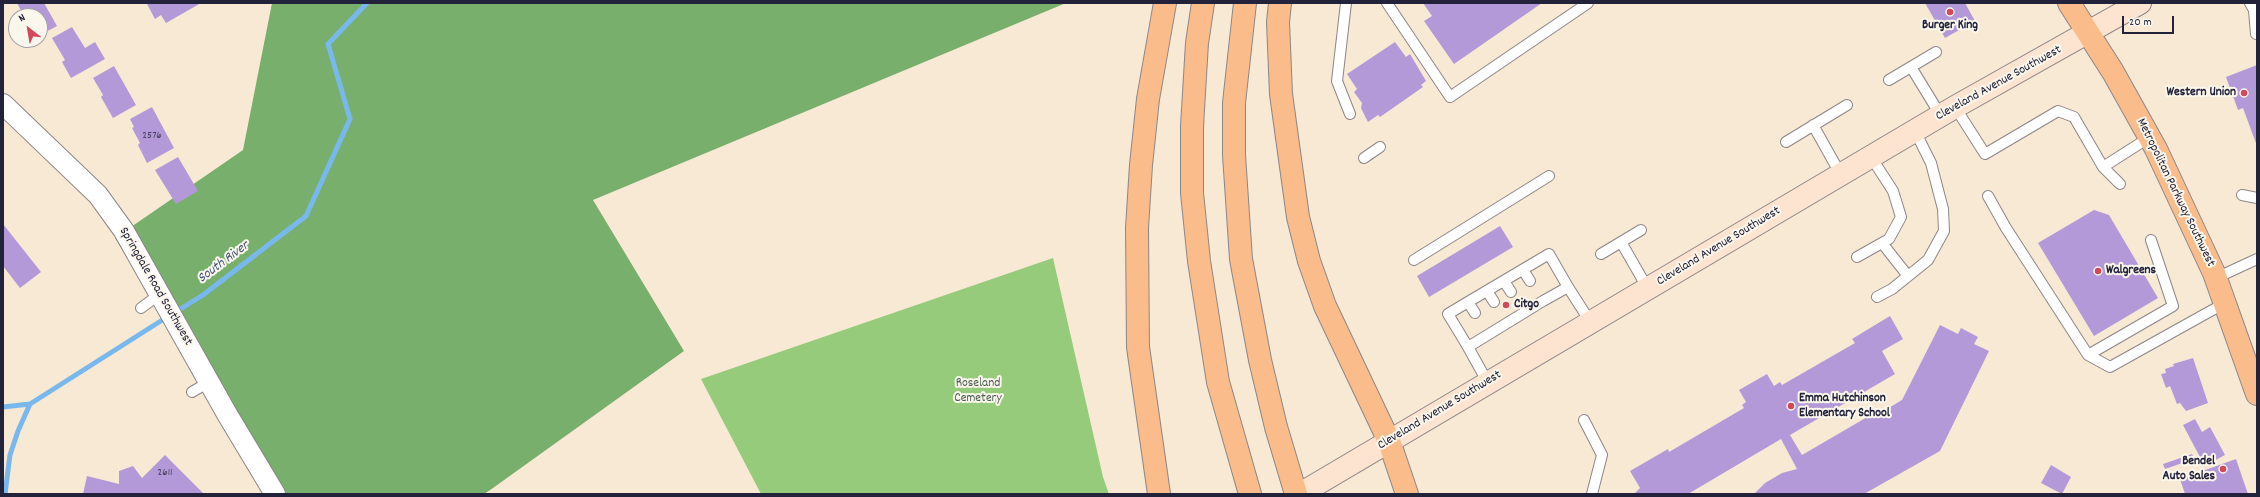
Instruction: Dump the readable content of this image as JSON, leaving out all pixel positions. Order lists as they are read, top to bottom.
{
  "streets": {
    "main road": ["Cleveland Avenue Southwest", "Metropolitan Parkway Southwest"],
    "street": ["Springdale Road Southwest"]
  },
  "crossings": [
    ["Cleveland Avenue Southwest", "Metropolitan Parkway Southwest"]
  ],
  "water": ["South River"],
  "parks": ["Roseland Cemetery"],
  "places": [
    "Burger King",
    "Western Union",
    "Walgreens",
    "Citgo",
    "Emma Hutchinson Elementary School",
    "Bendel Auto Sales"
  ],
  "house_numbers": ["2576", "2611"],
  "scale_bar": "20 m",
  "north": "top left"
}
